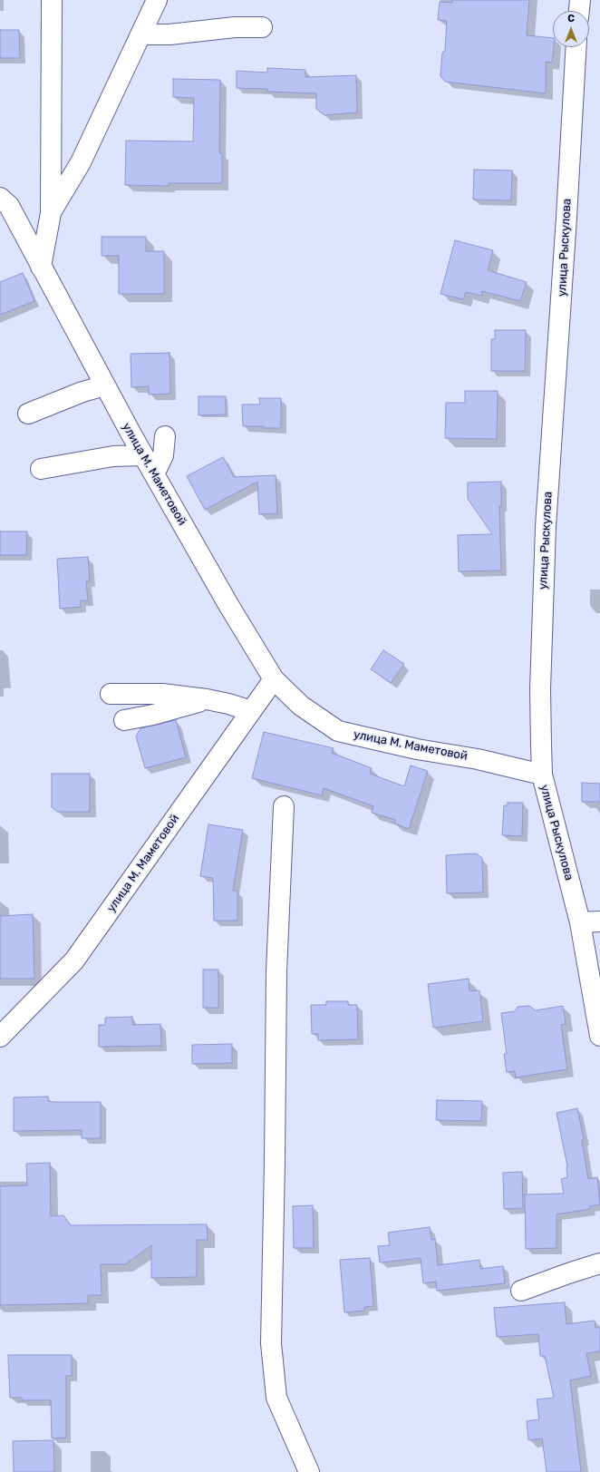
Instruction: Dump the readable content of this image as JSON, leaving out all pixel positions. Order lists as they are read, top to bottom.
{
  "streets": {
    "street": ["улица Рыскулова", "улица М. Маметовой"]
  },
  "crossings": [
    ["улица Рыскулова", "улица М. Маметовой"]
  ],
  "north": "top"
}
